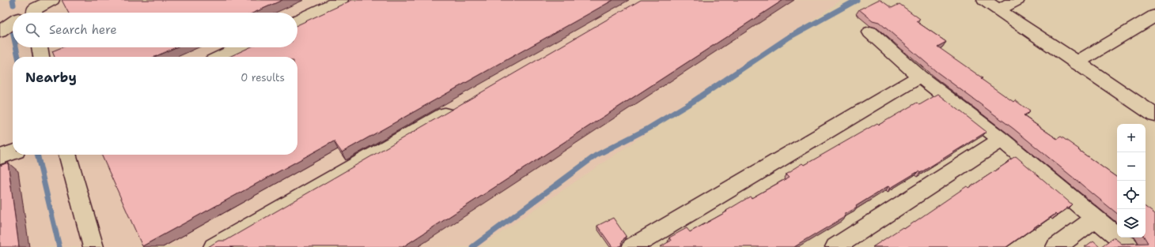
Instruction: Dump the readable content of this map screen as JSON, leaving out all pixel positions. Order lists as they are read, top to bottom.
{
  "page": {
    "search": "Search here",
    "heading": ["Nearby", "0 results"],
    "map_buttons": ["+", "−"]
  }
}
